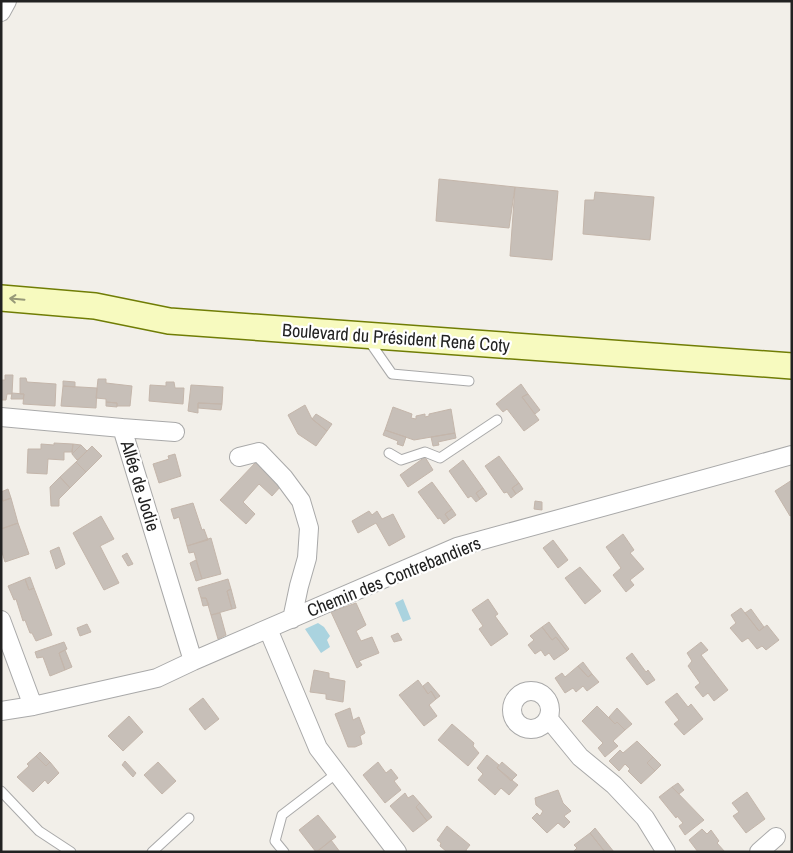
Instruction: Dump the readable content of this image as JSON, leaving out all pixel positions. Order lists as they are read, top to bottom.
{
  "streets": {
    "main road": ["Boulevard du Président René Coty"],
    "street": ["Allée de Jodie", "Chemin des Contrebandiers"]
  },
  "crossings": [
    ["Allée de Jodie", "Chemin des Contrebandiers"]
  ]
}
